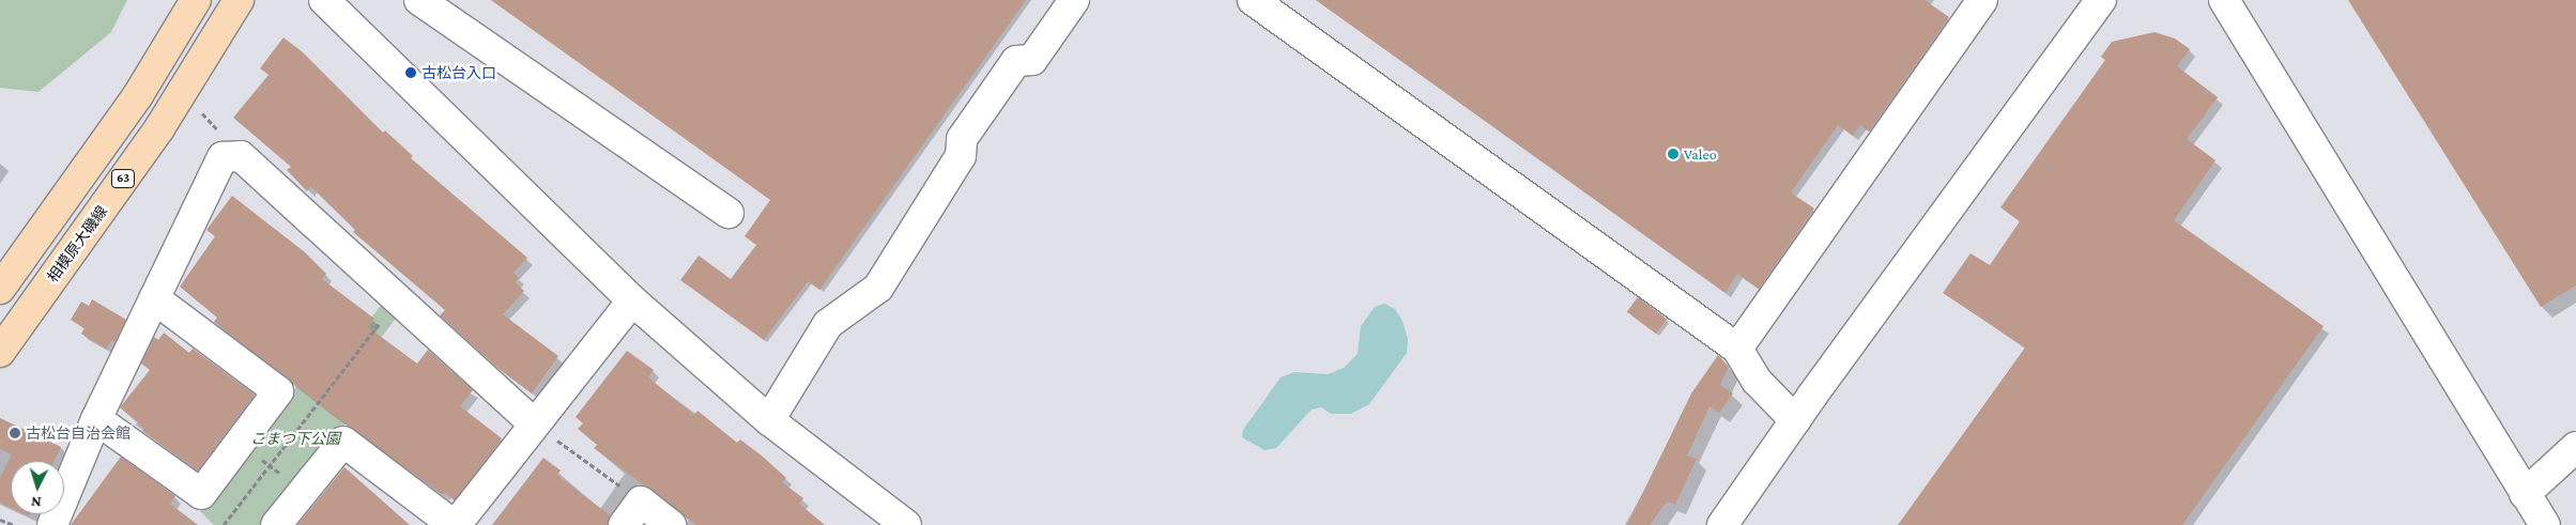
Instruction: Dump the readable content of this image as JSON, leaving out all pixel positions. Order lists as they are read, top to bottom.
{
  "streets": {
    "main road": ["63", "相模原大磯線"]
  },
  "parks": ["こまつ下公園"],
  "places": ["古松台入口", "Valeo", "古松台自治会館"],
  "north": "bottom"
}
